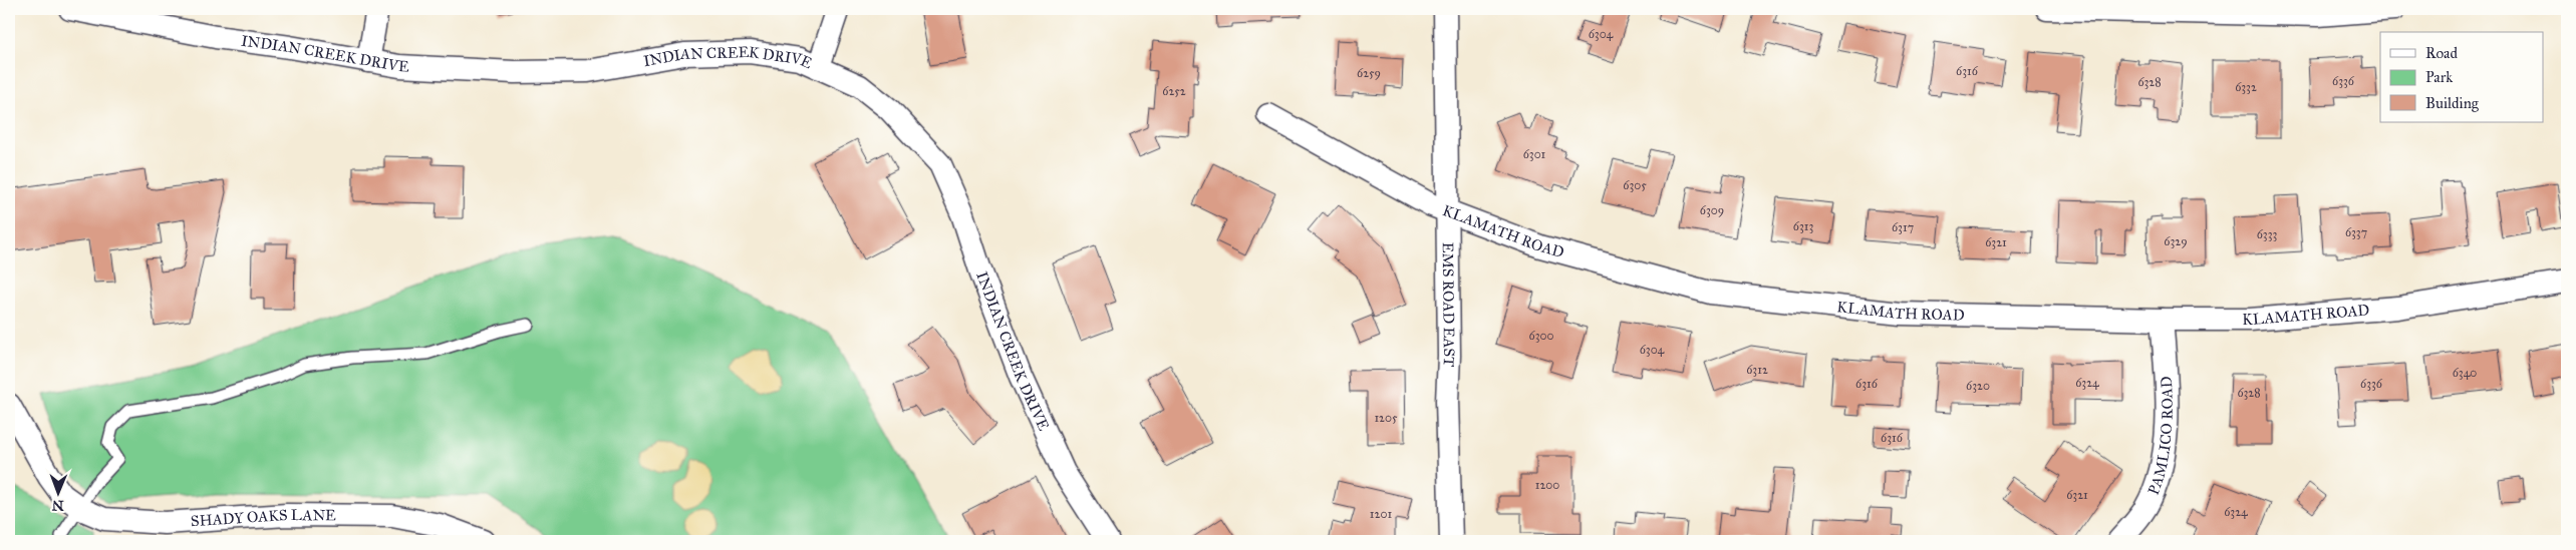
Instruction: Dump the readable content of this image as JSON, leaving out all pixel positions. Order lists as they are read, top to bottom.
{
  "streets": {
    "street": [
      "INDIAN CREEK DRIVE",
      "KLAMATH ROAD",
      "EMS ROAD EAST",
      "PAMLICO ROAD",
      "SHADY OAKS LANE"
    ]
  },
  "crossings": [
    ["KLAMATH ROAD", "EMS ROAD EAST"],
    ["KLAMATH ROAD", "PAMLICO ROAD"]
  ],
  "house_numbers": [
    "6304",
    "6316",
    "6259",
    "6336",
    "6328",
    "6332",
    "6252",
    "6301",
    "6305",
    "6309",
    "6313",
    "6317",
    "6337",
    "6333",
    "6329",
    "6321",
    "6300",
    "6304",
    "6312",
    "6340",
    "6324",
    "6316",
    "6336",
    "6320",
    "6328",
    "1205",
    "6316",
    "1200",
    "6321",
    "6324",
    "1201"
  ],
  "legend": ["Road", "Park", "Building"],
  "north": "bottom"
}
